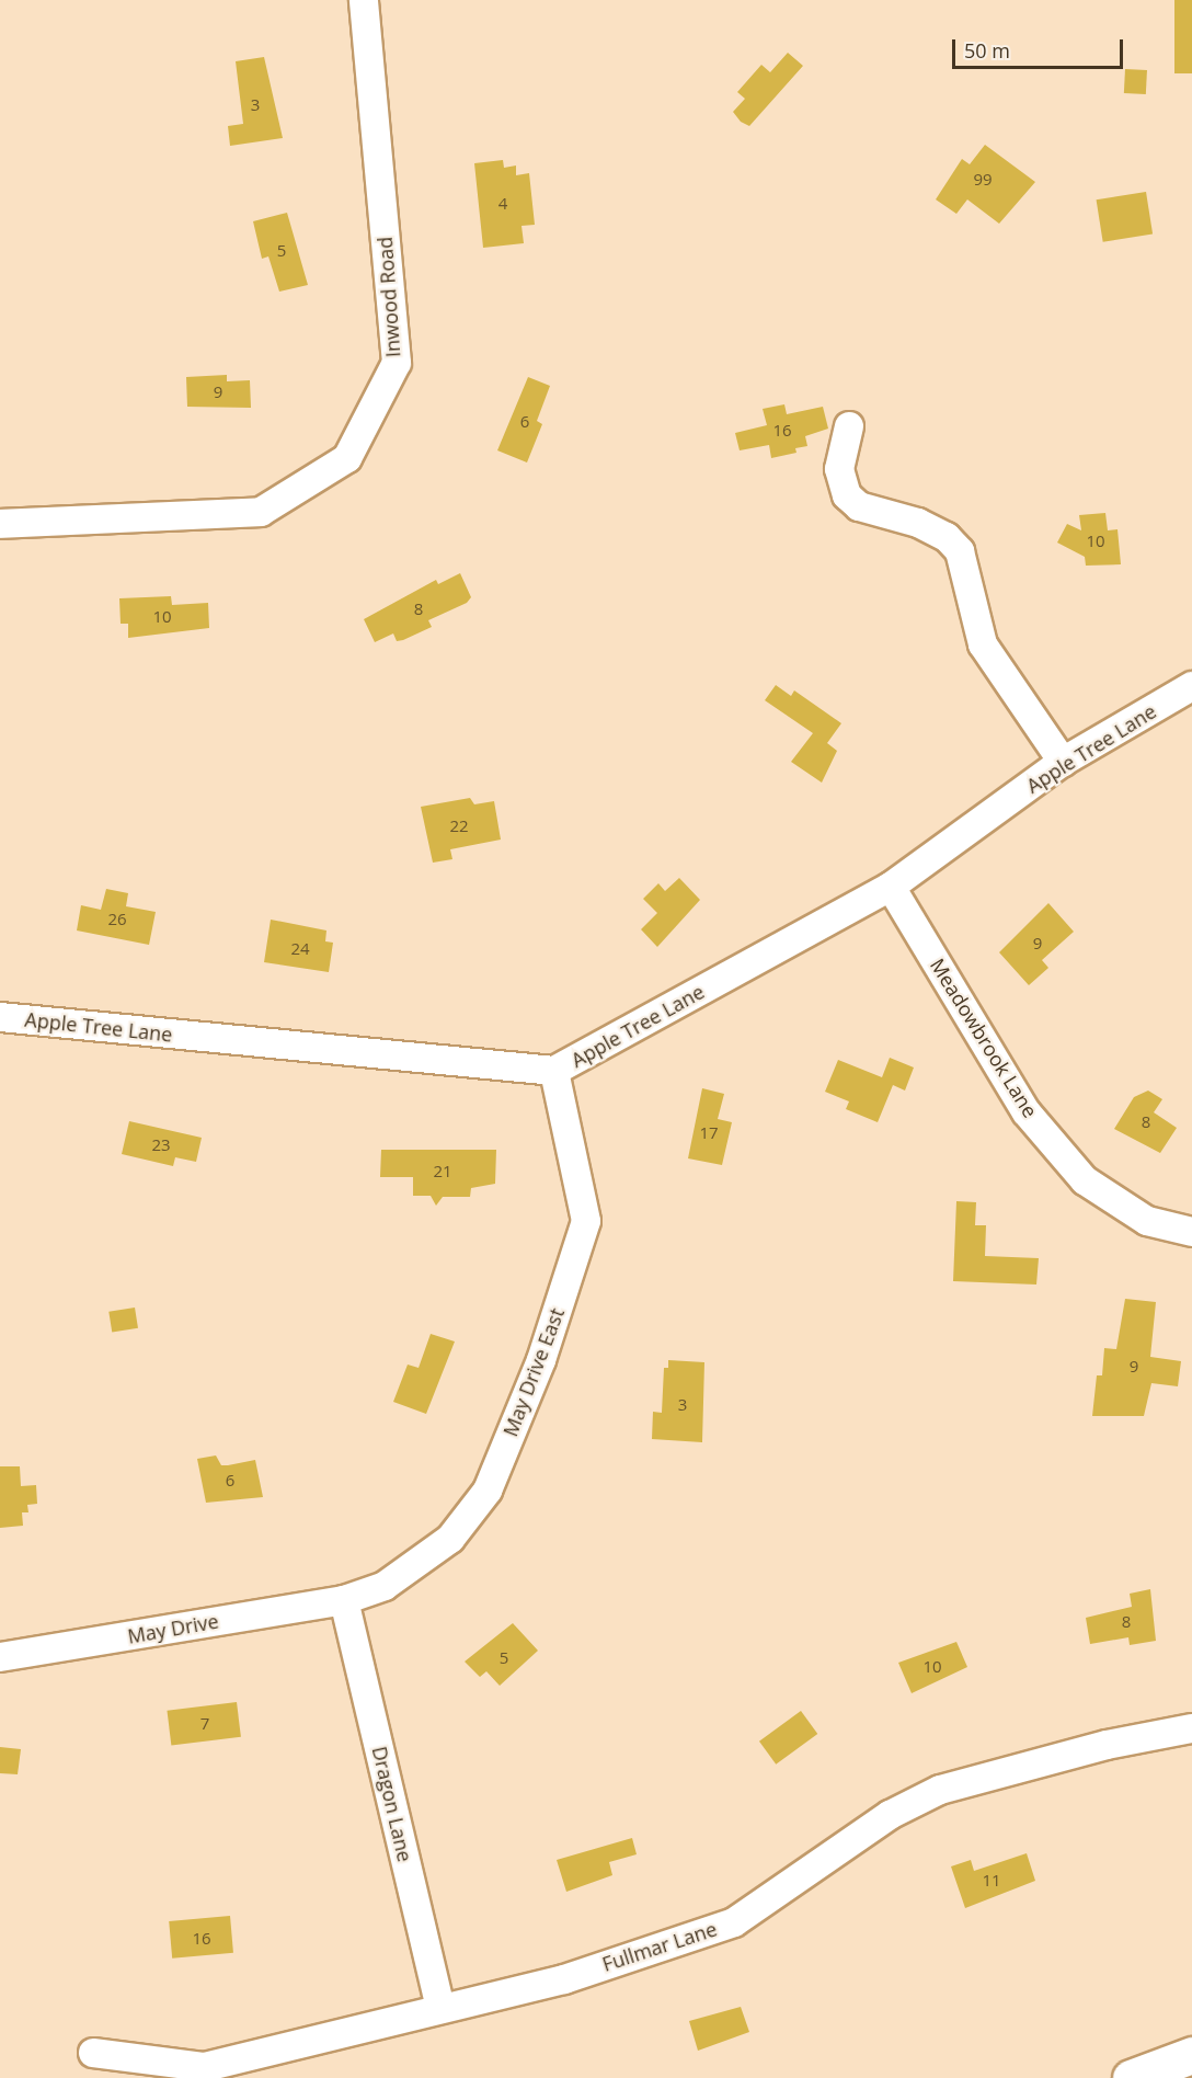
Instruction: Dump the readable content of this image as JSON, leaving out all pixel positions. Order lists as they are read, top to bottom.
{
  "streets": {
    "street": [
      "Inwood Road",
      "Apple Tree Lane",
      "Meadowbrook Lane",
      "May Drive East",
      "May Drive",
      "Dragon Lane",
      "Fullmar Lane"
    ]
  },
  "crossings": [
    ["Apple Tree Lane", "Meadowbrook Lane"],
    ["Apple Tree Lane", "May Drive East"],
    ["May Drive East", "May Drive"],
    ["May Drive East", "Dragon Lane"],
    ["May Drive", "Dragon Lane"],
    ["Dragon Lane", "Fullmar Lane"]
  ],
  "house_numbers": [
    "3",
    "99",
    "4",
    "5",
    "9",
    "6",
    "16",
    "10",
    "8",
    "10",
    "22",
    "26",
    "9",
    "24",
    "8",
    "17",
    "23",
    "21",
    "9",
    "3",
    "6",
    "8",
    "5",
    "10",
    "7",
    "11",
    "16"
  ],
  "scale_bar": "50 m"
}
